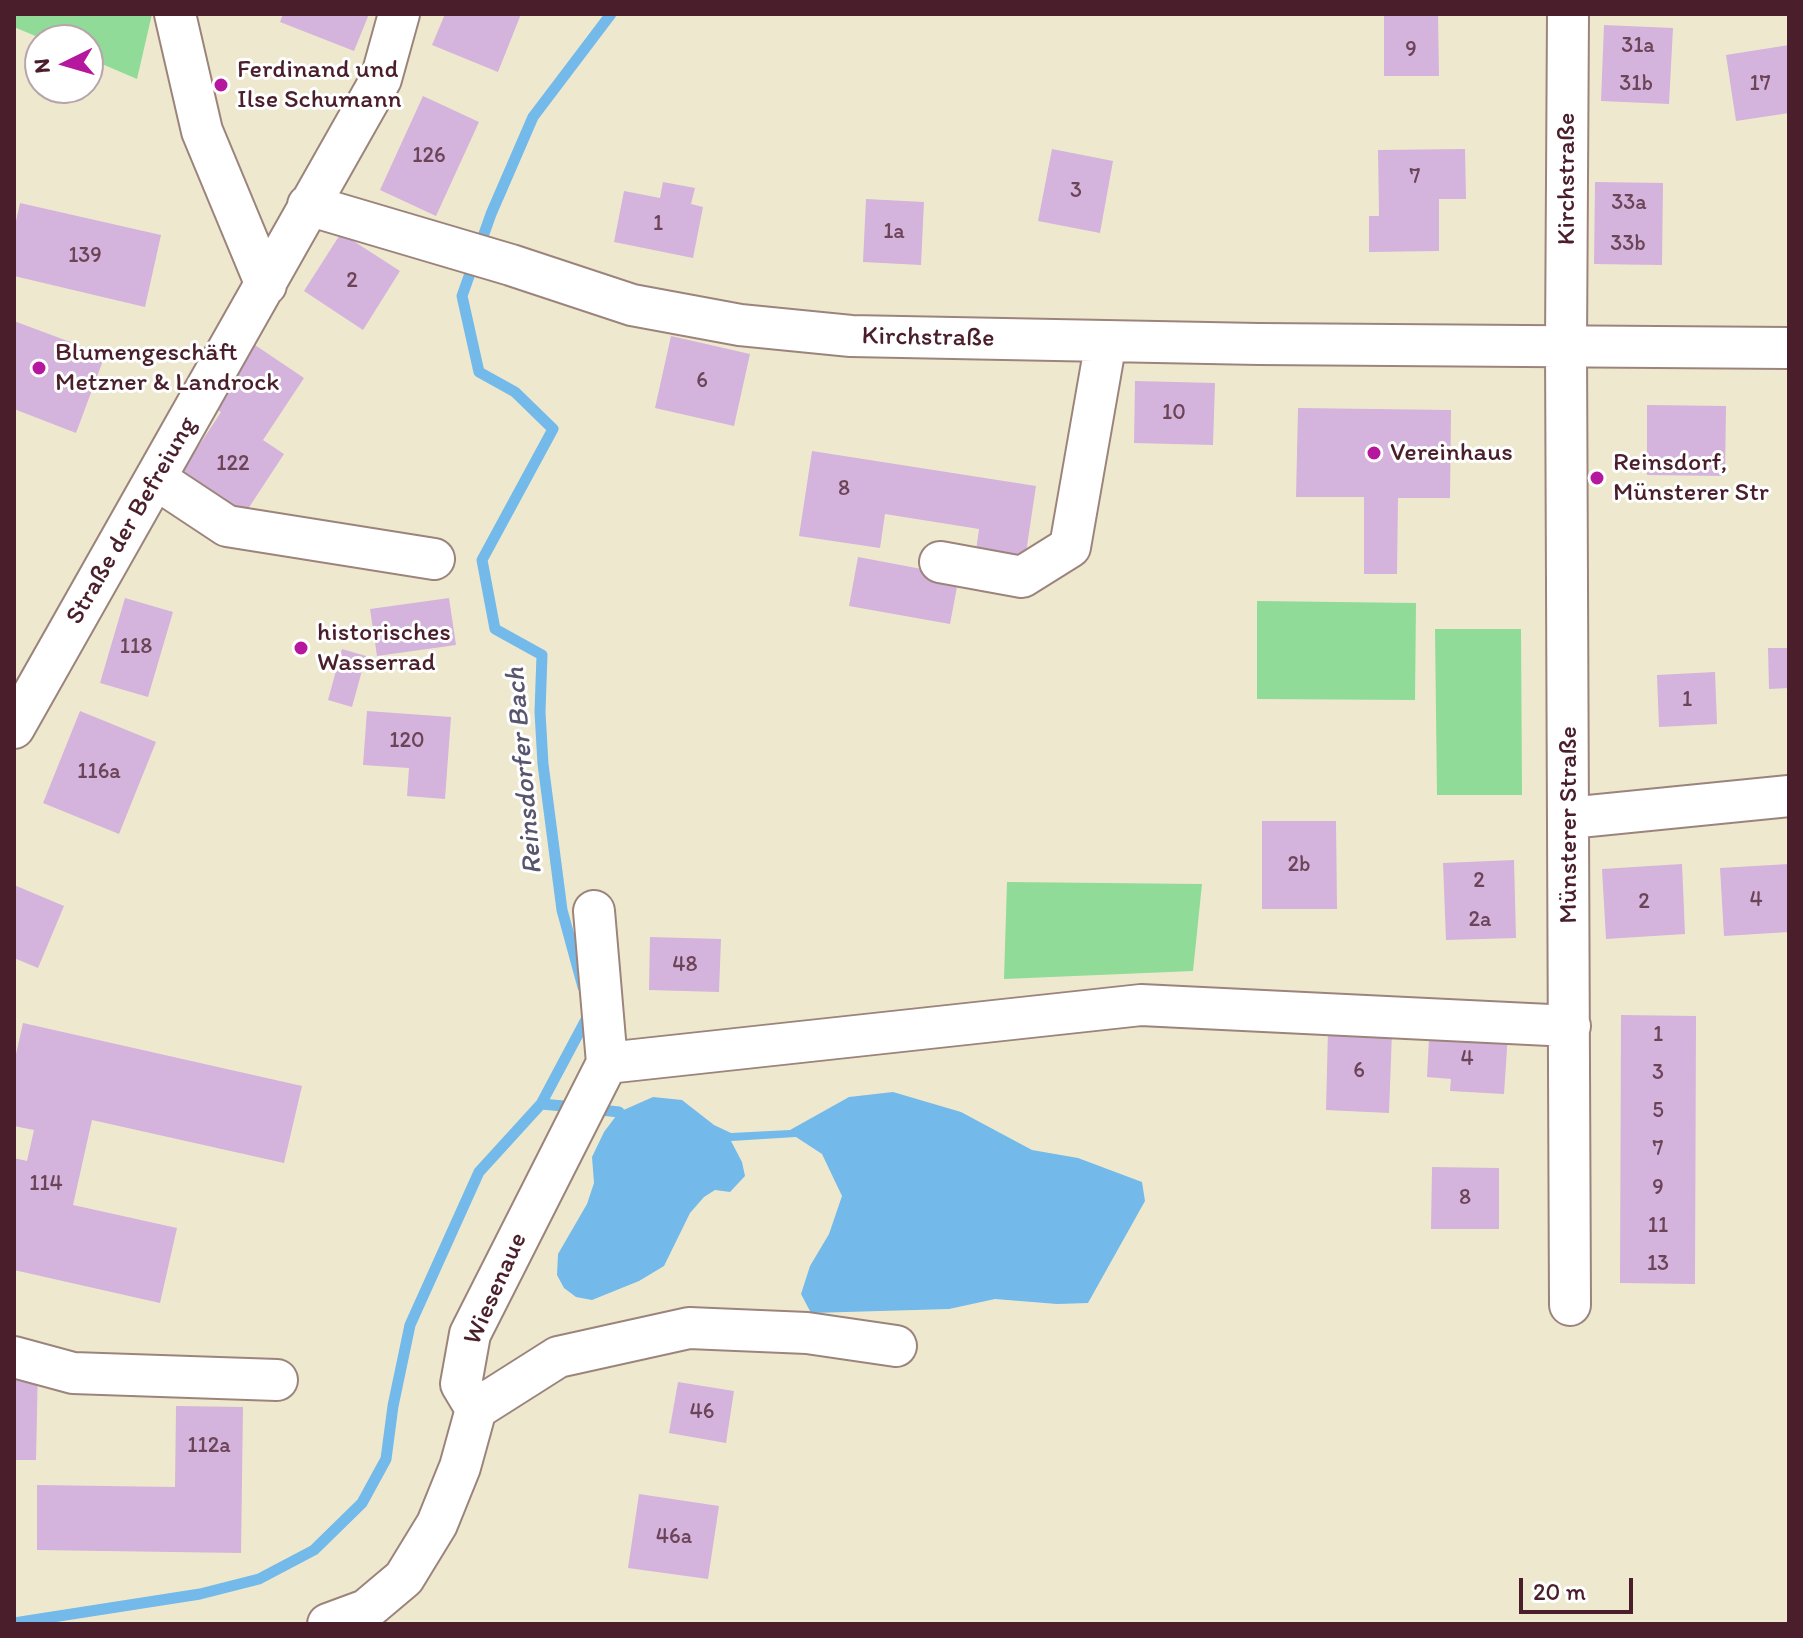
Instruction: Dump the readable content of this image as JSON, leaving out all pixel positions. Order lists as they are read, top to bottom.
{
  "streets": {
    "street": [
      "Kirchstraße",
      "Straße der Befreiung",
      "Münsterer Straße",
      "Wiesenaue"
    ]
  },
  "crossings": [
    ["Kirchstraße", "Straße der Befreiung"],
    ["Kirchstraße", "Münsterer Straße"]
  ],
  "water": ["Reinsdorfer Bach"],
  "places": [
    "Ferdinand und Ilse Schumann",
    "Blumengeschäft Metzner & Landrock",
    "Vereinhaus",
    "Reinsdorf, Münsterer Str",
    "historisches Wasserrad"
  ],
  "house_numbers": [
    "31a",
    "9",
    "31b",
    "17",
    "126",
    "7",
    "3",
    "33a",
    "1",
    "1a",
    "33b",
    "139",
    "2",
    "6",
    "10",
    "122",
    "8",
    "118",
    "1",
    "120",
    "116a",
    "2b",
    "2",
    "4",
    "2",
    "2a",
    "48",
    "1",
    "4",
    "6",
    "3",
    "5",
    "7",
    "114",
    "9",
    "8",
    "11",
    "13",
    "46",
    "112a",
    "46a"
  ],
  "scale_bar": "20 m",
  "north": "left"
}
